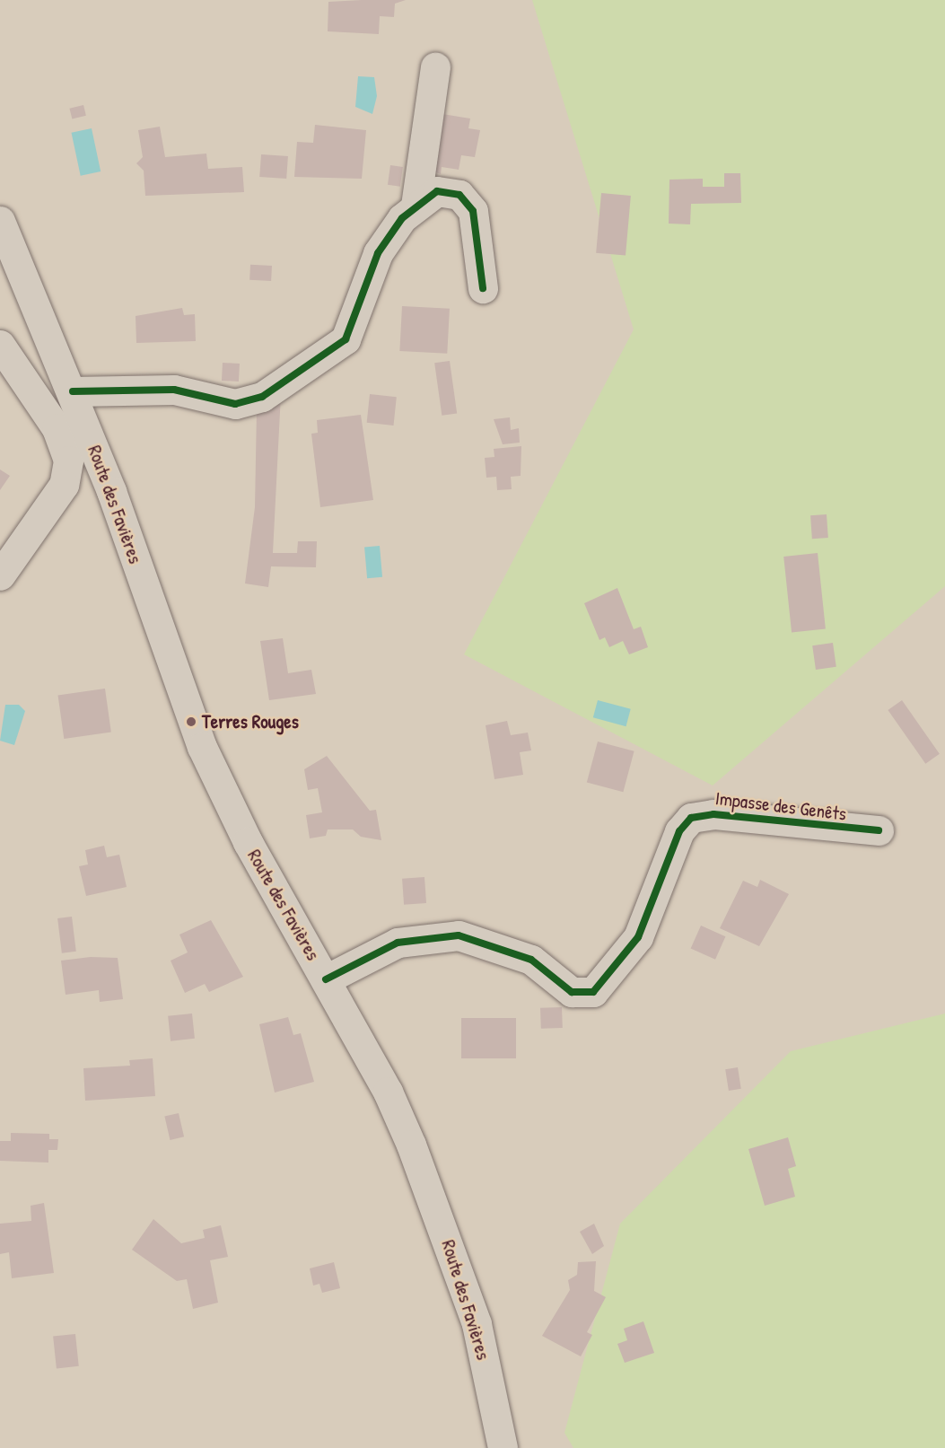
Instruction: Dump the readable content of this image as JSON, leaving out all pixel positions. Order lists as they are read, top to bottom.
{
  "streets": {
    "street": ["Route des Favières", "Impasse des Genêts"]
  },
  "crossings": [
    ["Route des Favières", "Impasse des Genêts"]
  ],
  "places": ["Terres Rouges"]
}
